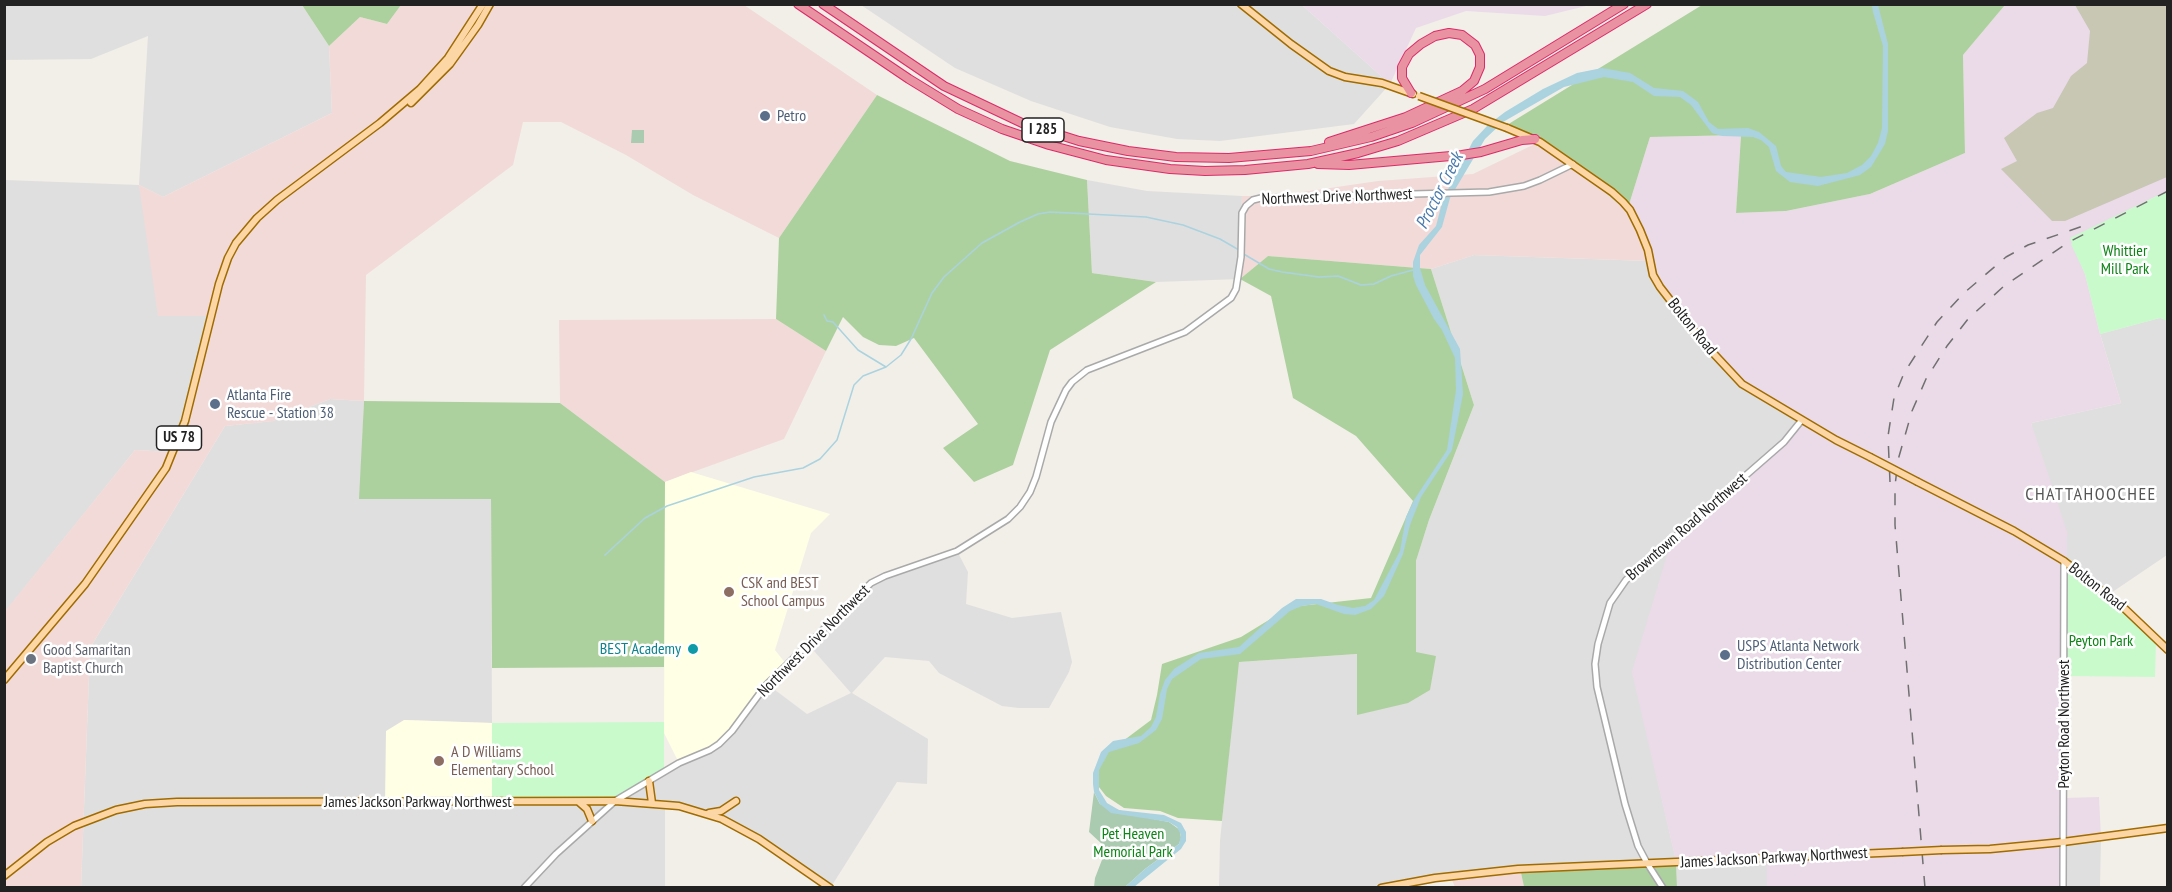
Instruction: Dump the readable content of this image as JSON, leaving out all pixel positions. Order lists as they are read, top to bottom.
{
  "streets": {
    "highway": ["I 285"],
    "main road": ["Bolton Road", "US 78", "James Jackson Parkway Northwest"],
    "street": ["Northwest Drive Northwest", "Browntown Road Northwest", "Peyton Road Northwest"]
  },
  "crossings": [
    ["Northwest Drive Northwest", "Bolton Road"],
    ["Northwest Drive Northwest", "James Jackson Parkway Northwest"],
    ["Bolton Road", "Browntown Road Northwest"],
    ["Bolton Road", "Peyton Road Northwest"],
    ["Browntown Road Northwest", "James Jackson Parkway Northwest"],
    ["Peyton Road Northwest", "James Jackson Parkway Northwest"]
  ],
  "districts": ["CHATTAHOOCHEE"],
  "water": ["Proctor Creek"],
  "parks": ["Whittier Mill Park", "Peyton Park", "Pet Heaven Memorial Park"],
  "places": [
    "Petro",
    "Atlanta Fire Rescue - Station 38",
    "CSK and BEST School Campus",
    "BEST Academy",
    "USPS Atlanta Network Distribution Center",
    "Good Samaritan Baptist Church",
    "A D Williams Elementary School"
  ]
}
